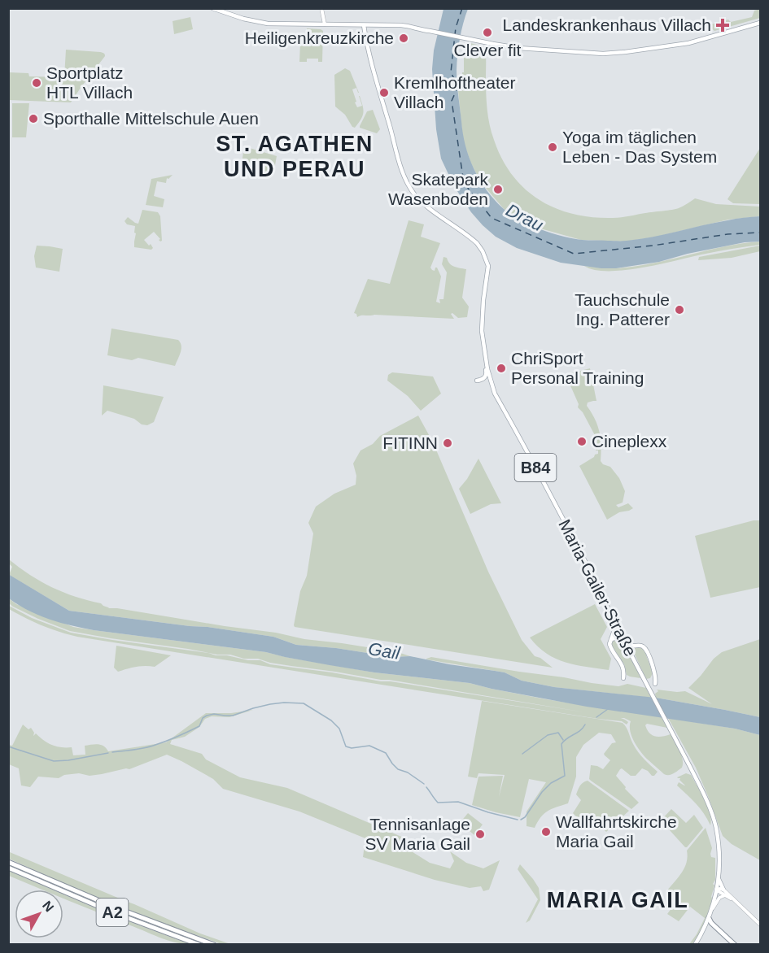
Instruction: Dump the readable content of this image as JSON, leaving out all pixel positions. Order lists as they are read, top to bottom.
{
  "streets": {
    "highway": ["A2"],
    "main road": ["B84", "Maria-Gailer-Straße"]
  },
  "crossings": [
    ["B84", "Maria-Gailer-Straße"]
  ],
  "districts": ["ST. AGATHEN UND PERAU", "MARIA GAIL"],
  "water": ["Drau", "Gail"],
  "places": {
    "health": ["Landeskrankenhaus Villach"],
    "other": [
      "Clever fit",
      "Heiligenkreuzkirche",
      "Sportplatz HTL Villach",
      "Kremlhoftheater Villach",
      "Sporthalle Mittelschule Auen",
      "Yoga im täglichen Leben - Das System",
      "Skatepark Wasenboden",
      "Tauchschule Ing. Patterer",
      "ChriSport Personal Training",
      "Cineplexx",
      "FITINN",
      "Wallfahrtskirche Maria Gail",
      "Tennisanlage SV Maria Gail"
    ]
  },
  "north": "top right"
}
